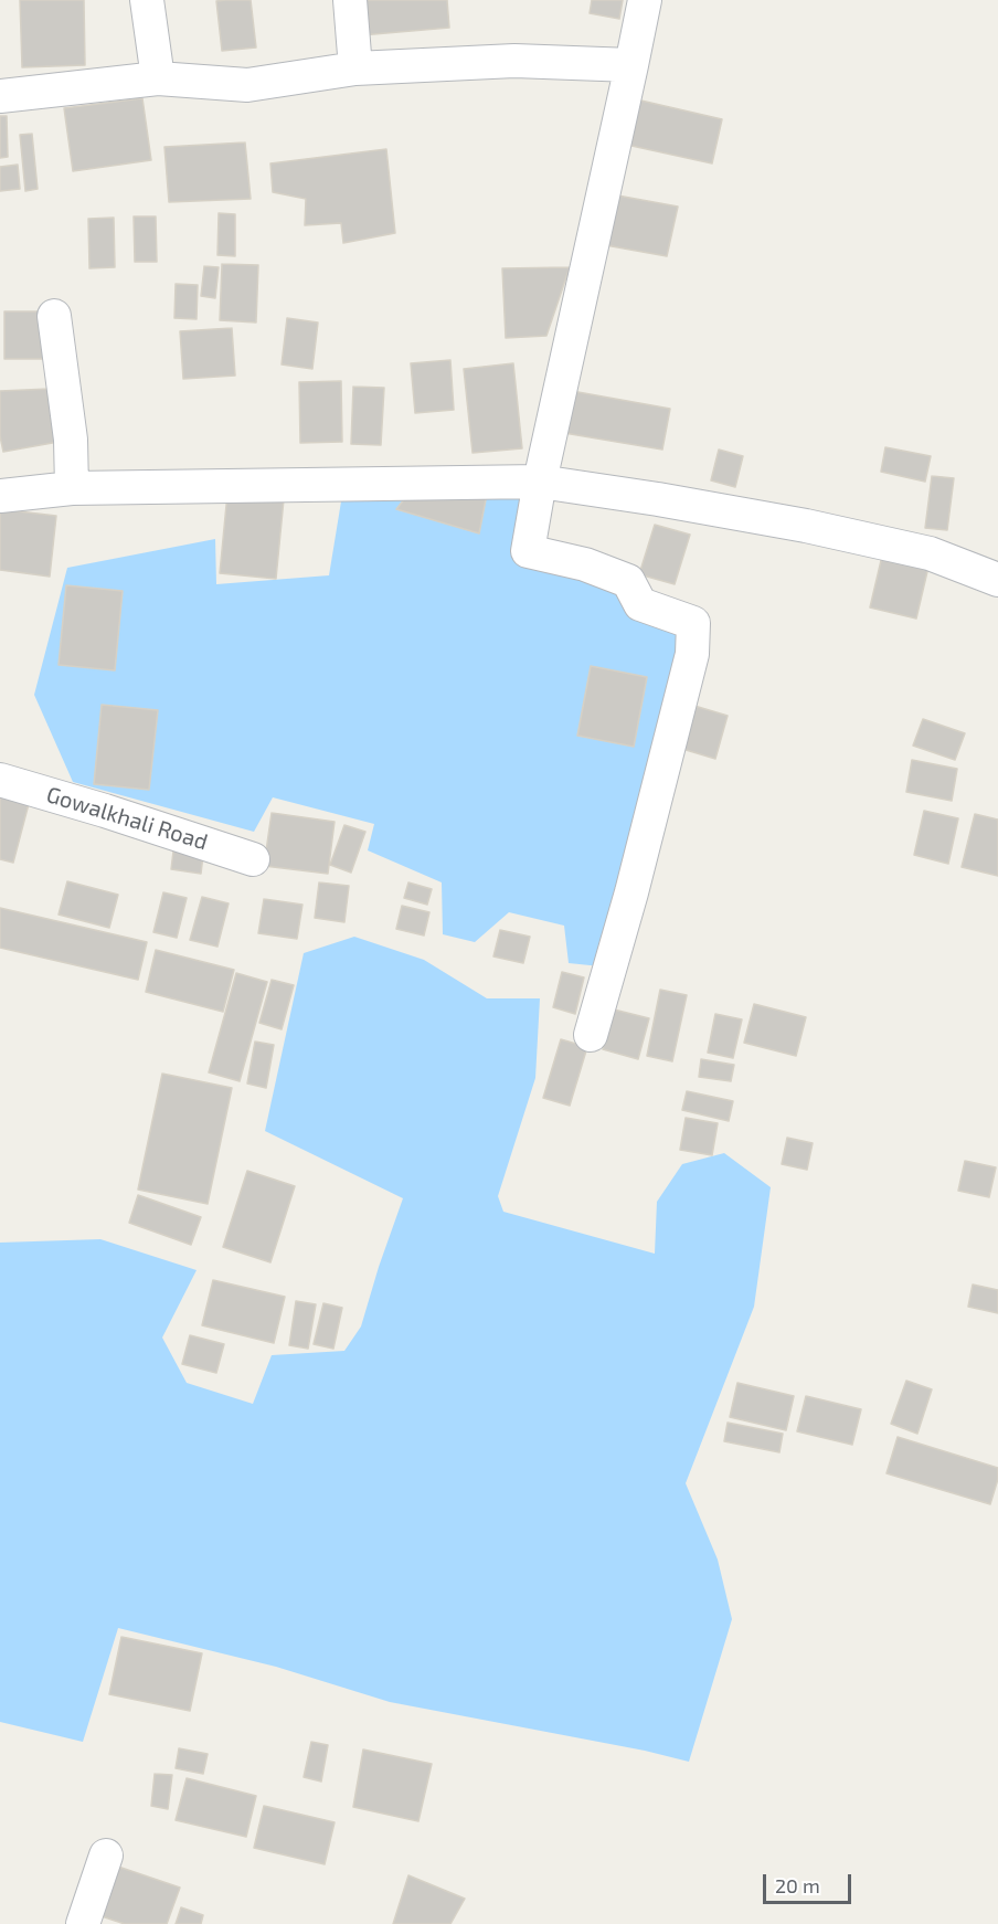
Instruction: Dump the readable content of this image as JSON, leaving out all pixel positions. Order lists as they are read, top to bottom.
{
  "streets": {
    "street": ["Gowalkhali Road"]
  },
  "scale_bar": "20 m"
}
